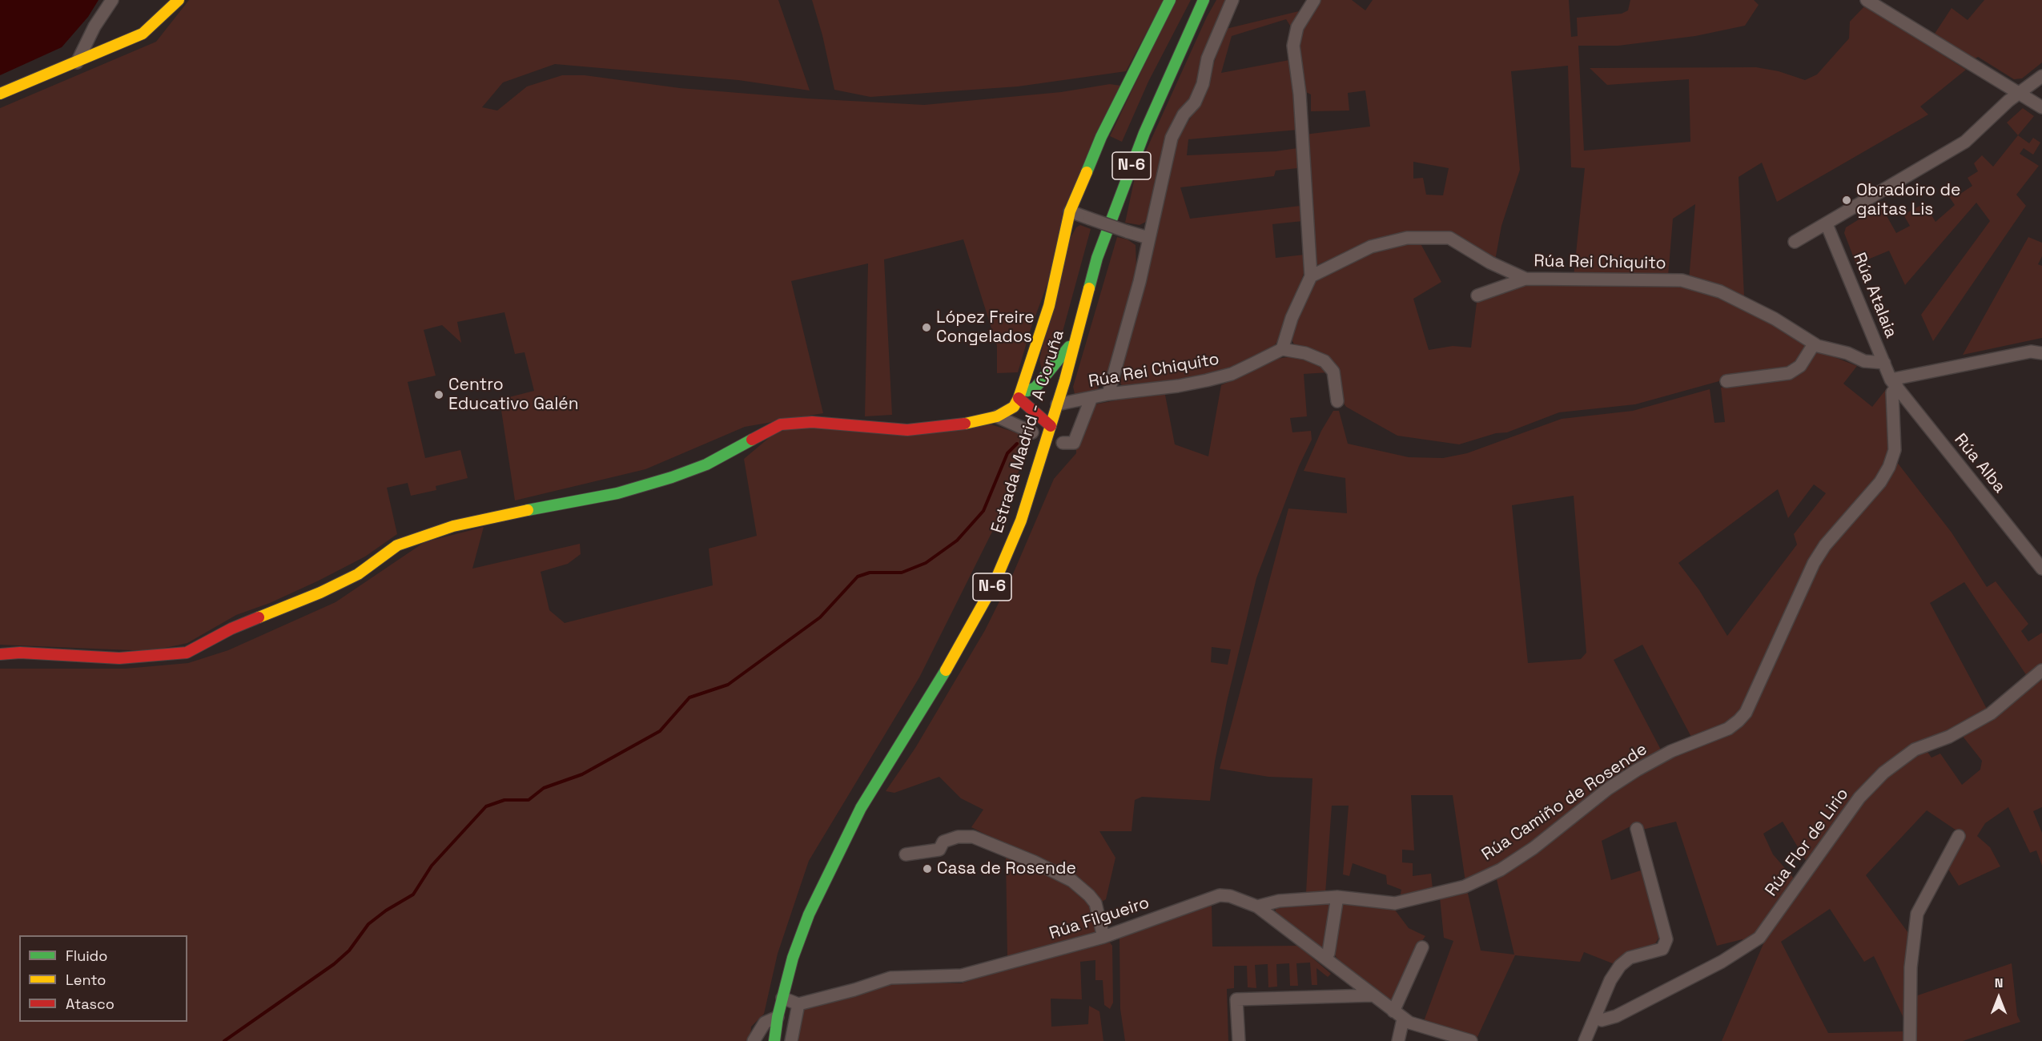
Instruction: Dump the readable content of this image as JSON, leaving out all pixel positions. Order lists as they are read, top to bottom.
{
  "streets": {
    "main road": ["N-6", "Estrada Madrid - A Coruña"],
    "street": [
      "Rúa Rei Chiquito",
      "Rúa Atalaia",
      "Rúa Alba",
      "Rúa Camiño de Rosende",
      "Rúa Flor de Lirio",
      "Rúa Filgueiro"
    ]
  },
  "crossings": [
    ["Rúa Rei Chiquito", "Rúa Atalaia"],
    ["Rúa Rei Chiquito", "Estrada Madrid - A Coruña"],
    ["Rúa Atalaia", "Rúa Alba"],
    ["Rúa Atalaia", "Rúa Camiño de Rosende"],
    ["Rúa Alba", "Rúa Camiño de Rosende"],
    ["Rúa Camiño de Rosende", "Rúa Filgueiro"]
  ],
  "places": [
    "Obradoiro de gaitas Lis",
    "López Freire Congelados",
    "Centro Educativo Galén",
    "Casa de Rosende"
  ],
  "legend": ["Fluido", "Lento", "Atasco"],
  "north": "top"
}
